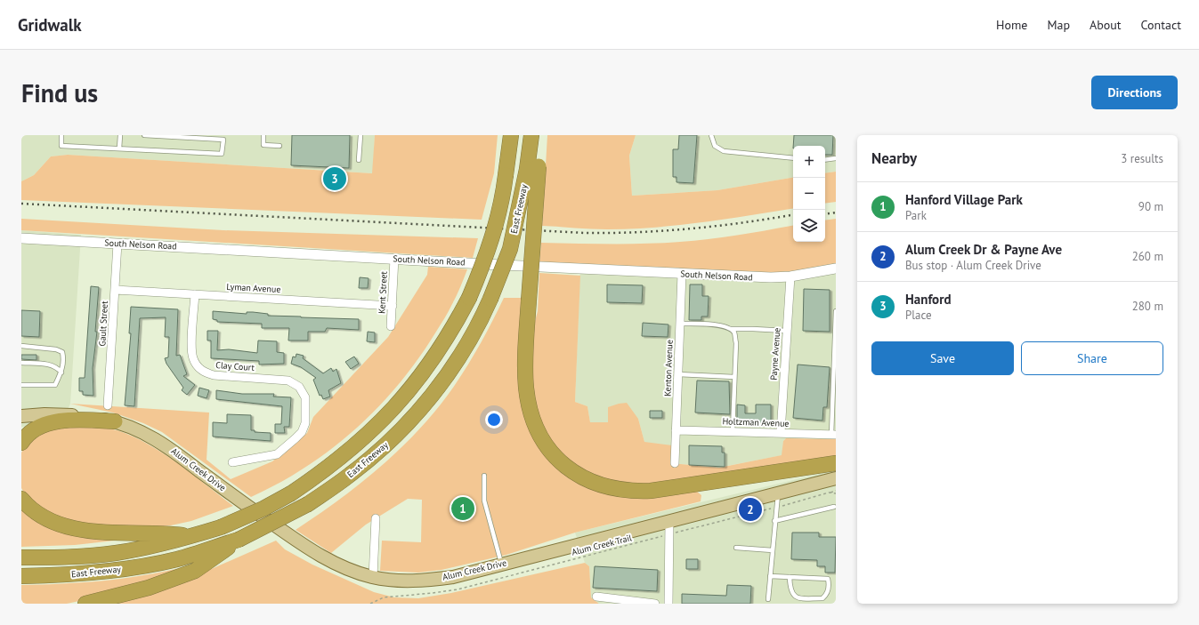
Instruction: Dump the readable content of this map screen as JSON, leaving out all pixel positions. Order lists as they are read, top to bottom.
{
  "streets": {
    "highway": ["East Freeway"],
    "main road": ["Alum Creek Drive"],
    "street": [
      "South Nelson Road",
      "Lyman Avenue",
      "Kent Street",
      "Gault Street",
      "Payne Avenue",
      "Clay Court",
      "Kenton Avenue",
      "Holtzman Avenue"
    ],
    "path": ["Alum Creek Trail"]
  },
  "crossings": [
    ["South Nelson Road", "Kent Street"],
    ["South Nelson Road", "Gault Street"],
    ["South Nelson Road", "Payne Avenue"],
    ["South Nelson Road", "Kenton Avenue"],
    ["Lyman Avenue", "Kent Street"],
    ["Lyman Avenue", "Gault Street"],
    ["Lyman Avenue", "Clay Court"],
    ["Payne Avenue", "Holtzman Avenue"],
    ["Kenton Avenue", "Holtzman Avenue"]
  ],
  "page": {
    "header": "Gridwalk",
    "nav": [
      "Home",
      "Map",
      "About",
      "Contact"
    ],
    "buttons": [
      "Directions",
      ["Save", "Share"]
    ],
    "title": "Find us",
    "heading": ["Nearby", "3 results"],
    "map_buttons": ["+", "−"],
    "pins": ["3", "1", "2"],
    "list": [
      {
        "mark": "1",
        "name": "Hanford Village Park",
        "note": "Park",
        "value": "90 m"
      },
      {
        "mark": "2",
        "name": "Alum Creek Dr & Payne Ave",
        "note": "Bus stop · Alum Creek Drive",
        "value": "260 m"
      },
      {
        "mark": "3",
        "name": "Hanford",
        "note": "Place",
        "value": "280 m"
      }
    ]
  }
}
